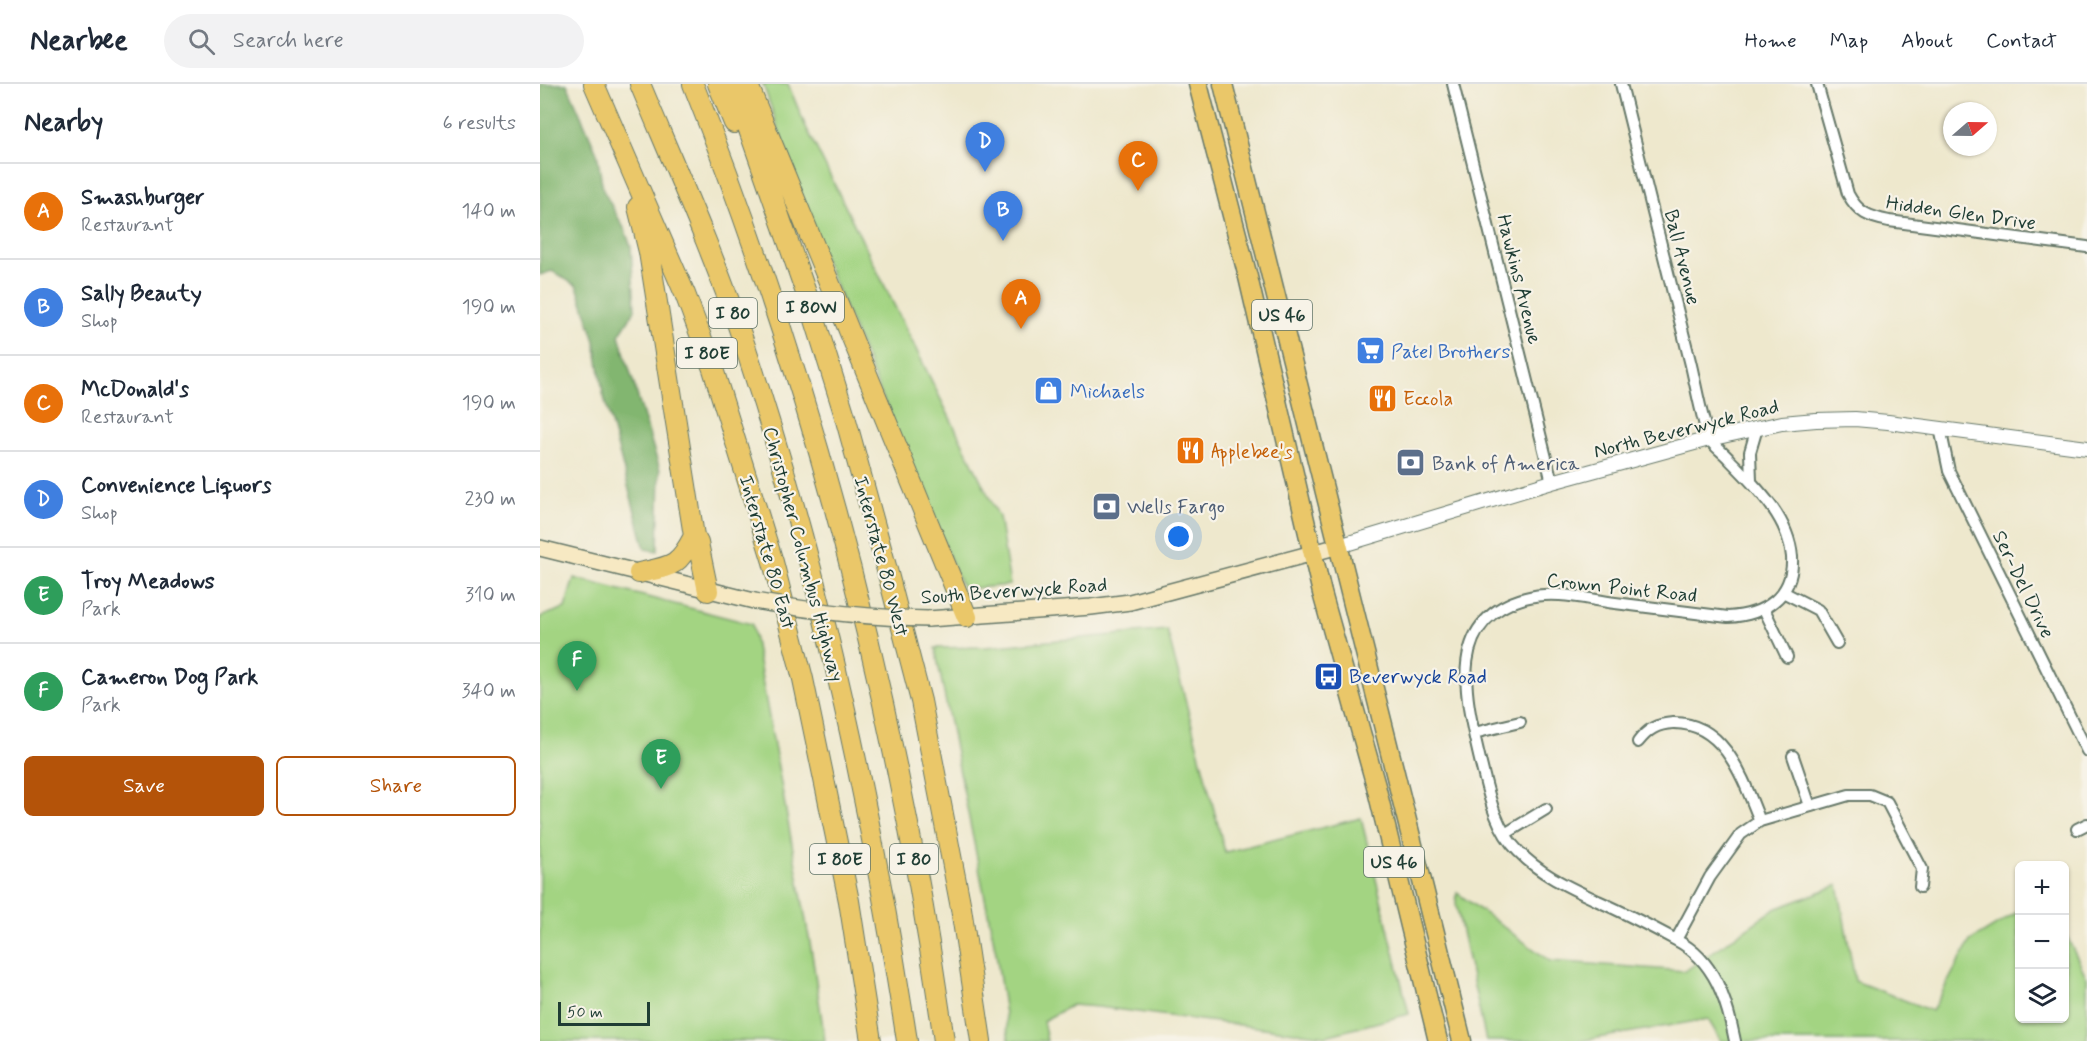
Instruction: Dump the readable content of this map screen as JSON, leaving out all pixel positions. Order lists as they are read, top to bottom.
{
  "streets": {
    "highway": [
      "I 80W",
      "I 80",
      "US 46",
      "I 80E",
      "Interstate 80 East",
      "Christopher Columbus Highway",
      "Interstate 80 West"
    ],
    "main road": ["South Beverwyck Road"],
    "street": [
      "Hidden Glen Drive",
      "Ball Avenue",
      "Hawkins Avenue",
      "North Beverwyck Road",
      "Ser-Del Drive",
      "Crown Point Road"
    ]
  },
  "crossings": [
    ["Ball Avenue", "North Beverwyck Road"],
    ["Hawkins Avenue", "North Beverwyck Road"],
    ["US 46", "North Beverwyck Road"],
    ["US 46", "South Beverwyck Road"],
    ["North Beverwyck Road", "Ser-Del Drive"],
    ["North Beverwyck Road", "South Beverwyck Road"]
  ],
  "places": {
    "supermarket": ["Patel Brothers"],
    "shop": ["Michaels"],
    "restaurant": ["Eccola", "Applebee's"],
    "bank": ["Bank of America", "Wells Fargo"],
    "bus stop": ["Beverwyck Road"]
  },
  "scale_bar": "50 m",
  "north": "right",
  "page": {
    "header": "Nearbee",
    "search": "Search here",
    "nav": [
      "Home",
      "Map",
      "About",
      "Contact"
    ],
    "heading": ["Nearby", "6 results"],
    "pins": [
      "D",
      "C",
      "B",
      "A",
      "F",
      "E"
    ],
    "list": [
      {
        "mark": "A",
        "name": "Smashburger",
        "note": "Restaurant",
        "value": "140 m"
      },
      {
        "mark": "B",
        "name": "Sally Beauty",
        "note": "Shop",
        "value": "190 m"
      },
      {
        "mark": "C",
        "name": "McDonald's",
        "note": "Restaurant",
        "value": "190 m"
      },
      {
        "mark": "D",
        "name": "Convenience Liquors",
        "note": "Shop",
        "value": "230 m"
      },
      {
        "mark": "E",
        "name": "Troy Meadows",
        "note": "Park",
        "value": "310 m"
      },
      {
        "mark": "F",
        "name": "Cameron Dog Park",
        "note": "Park",
        "value": "340 m"
      }
    ],
    "buttons": ["Save", "Share"],
    "map_buttons": ["+", "−"],
    "scale": "50 m"
  }
}
